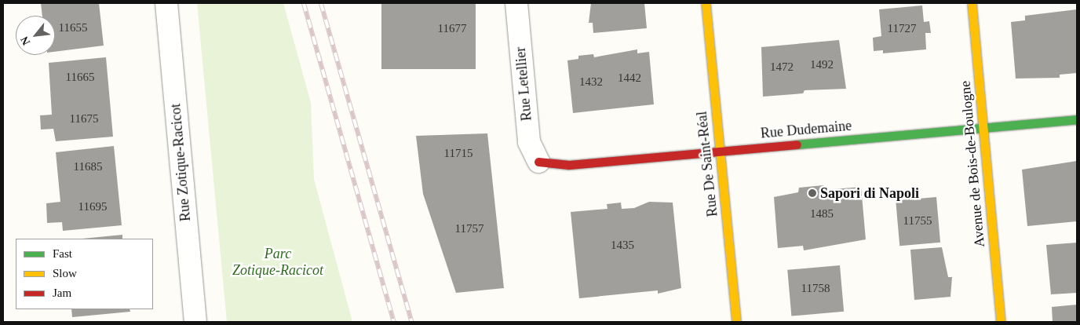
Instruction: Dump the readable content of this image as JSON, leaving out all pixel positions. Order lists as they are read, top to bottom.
{
  "streets": {
    "street": [
      "Rue Letellier",
      "Rue Dudemaine",
      "Rue Zotique-Racicot",
      "Rue De Saint-Réal",
      "Avenue de Bois-de-Boulogne"
    ]
  },
  "crossings": [
    ["Rue Letellier", "Rue Dudemaine"],
    ["Rue Dudemaine", "Rue De Saint-Réal"],
    ["Rue Dudemaine", "Avenue de Bois-de-Boulogne"]
  ],
  "parks": ["Parc Zotique-Racicot"],
  "places": ["Sapori di Napoli"],
  "house_numbers": [
    "11655",
    "11677",
    "11727",
    "1492",
    "1472",
    "11665",
    "1442",
    "1432",
    "11675",
    "11715",
    "11685",
    "11695",
    "1485",
    "11755",
    "11757",
    "1435",
    "11758"
  ],
  "legend": ["Fast", "Slow", "Jam"],
  "north": "bottom left"
}
